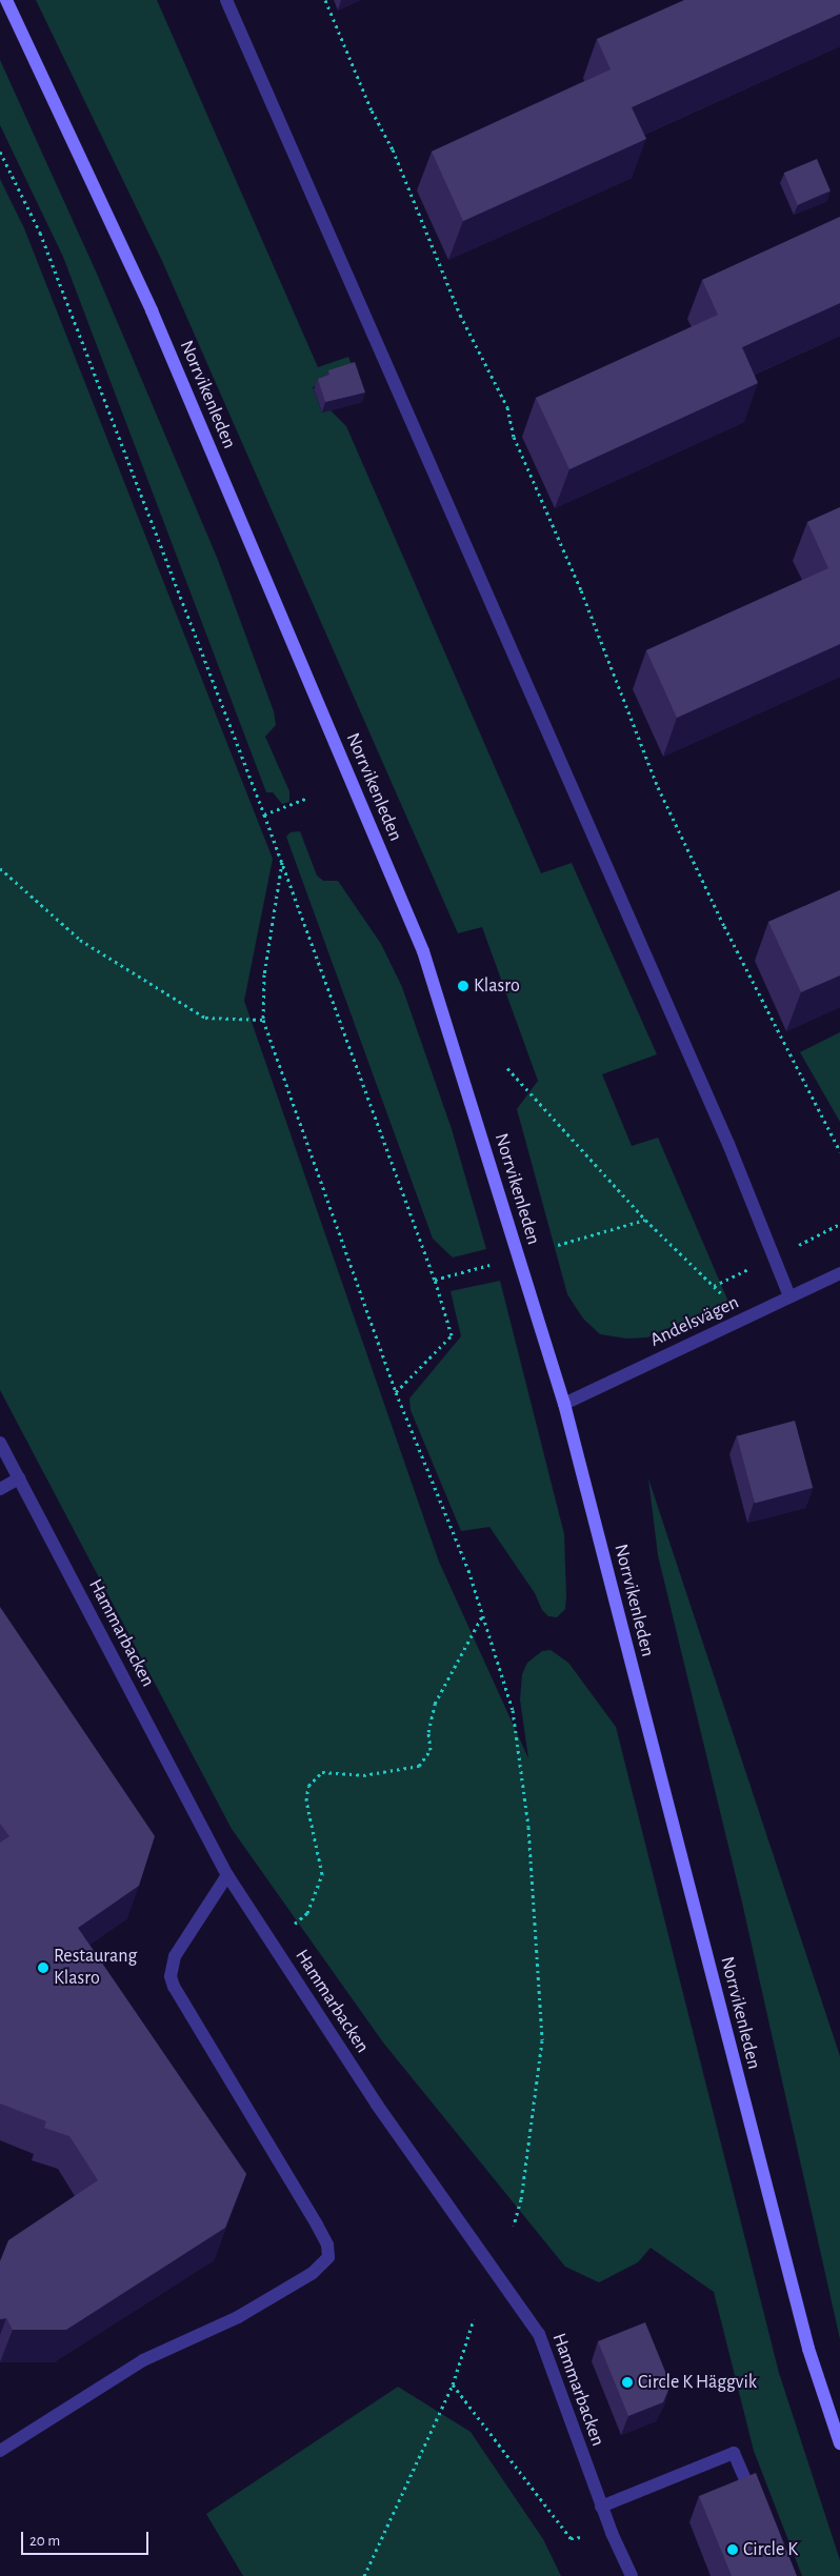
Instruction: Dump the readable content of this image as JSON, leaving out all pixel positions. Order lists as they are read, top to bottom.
{
  "streets": {
    "main road": ["Norrvikenleden"],
    "street": ["Andelsvägen", "Hammarbacken"]
  },
  "crossings": [
    ["Norrvikenleden", "Andelsvägen"]
  ],
  "places": [
    "Klasro",
    "Restaurang Klasro",
    "Circle K Häggvik",
    "Circle K"
  ],
  "scale_bar": "20 m"
}
